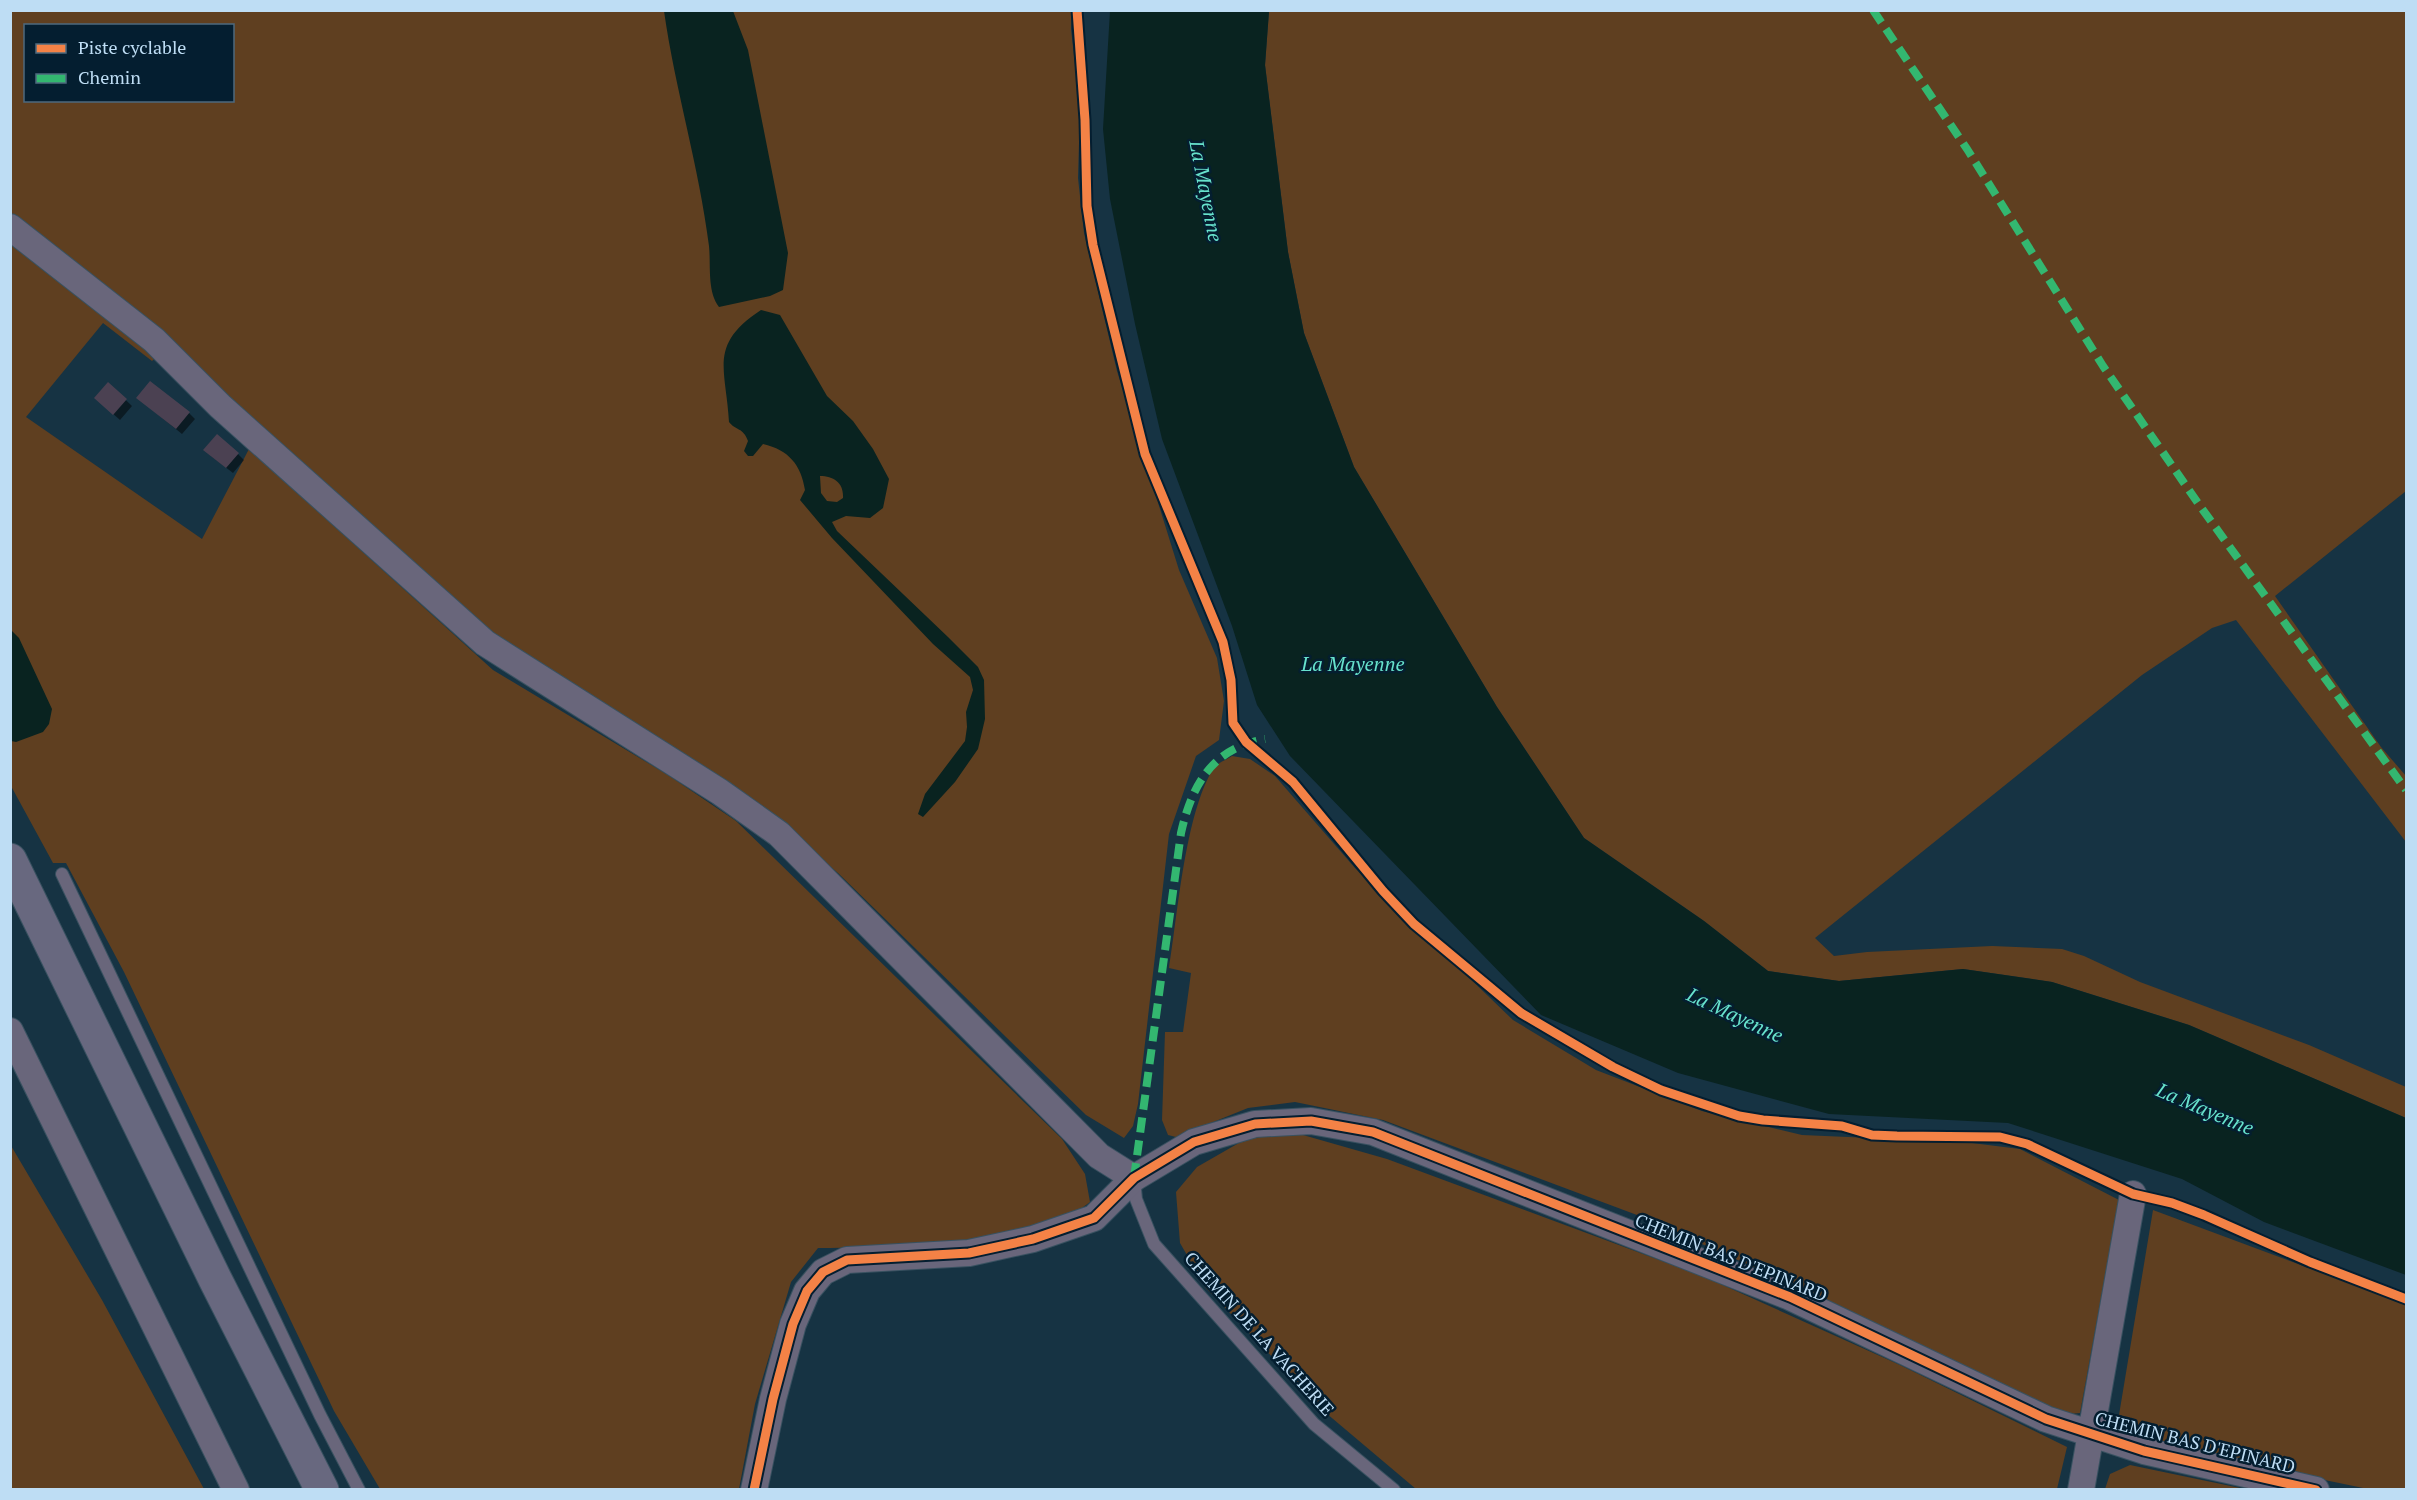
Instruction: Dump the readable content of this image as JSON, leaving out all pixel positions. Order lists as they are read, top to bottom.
{
  "streets": {
    "street": ["CHEMIN BAS D'EPINARD"],
    "lane": ["CHEMIN DE LA VACHERIE"]
  },
  "crossings": [
    ["CHEMIN BAS D'EPINARD", "CHEMIN DE LA VACHERIE"]
  ],
  "water": ["La Mayenne"],
  "legend": ["Piste cyclable", "Chemin"]
}
